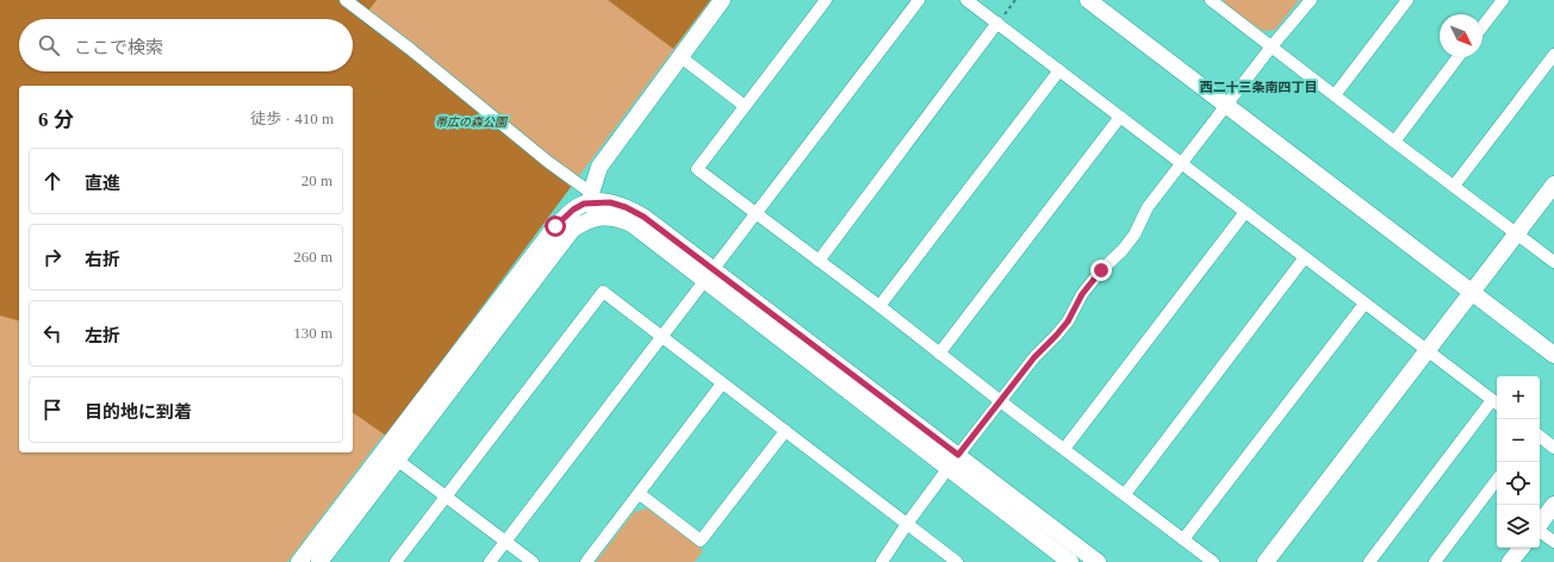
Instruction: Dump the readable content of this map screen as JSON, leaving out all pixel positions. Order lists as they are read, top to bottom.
{
  "districts": ["西二十三条南四丁目"],
  "parks": ["帯広の森公園"],
  "north": "bottom right",
  "page": {
    "search": "ここで検索",
    "heading": ["6 分", "徒歩 · 410 m"],
    "list": [
      ["直進", "20 m"],
      ["右折", "260 m"],
      ["左折", "130 m"],
      "目的地に到着"
    ],
    "map_buttons": ["+", "−"]
  }
}
